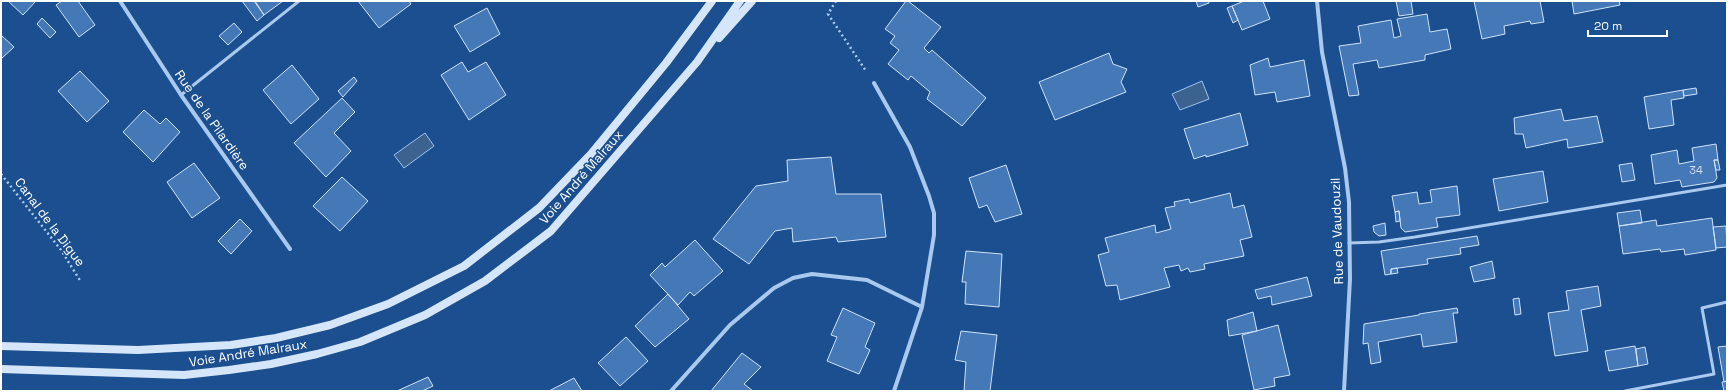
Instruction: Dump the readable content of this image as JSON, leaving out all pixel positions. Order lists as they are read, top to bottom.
{
  "streets": {
    "main road": ["Voie André Malraux"],
    "street": ["Rue de la Pilardière", "Rue de Vaudouzil"],
    "path": ["Canal de la Digue"]
  },
  "house_numbers": ["34"],
  "scale_bar": "20 m"
}
